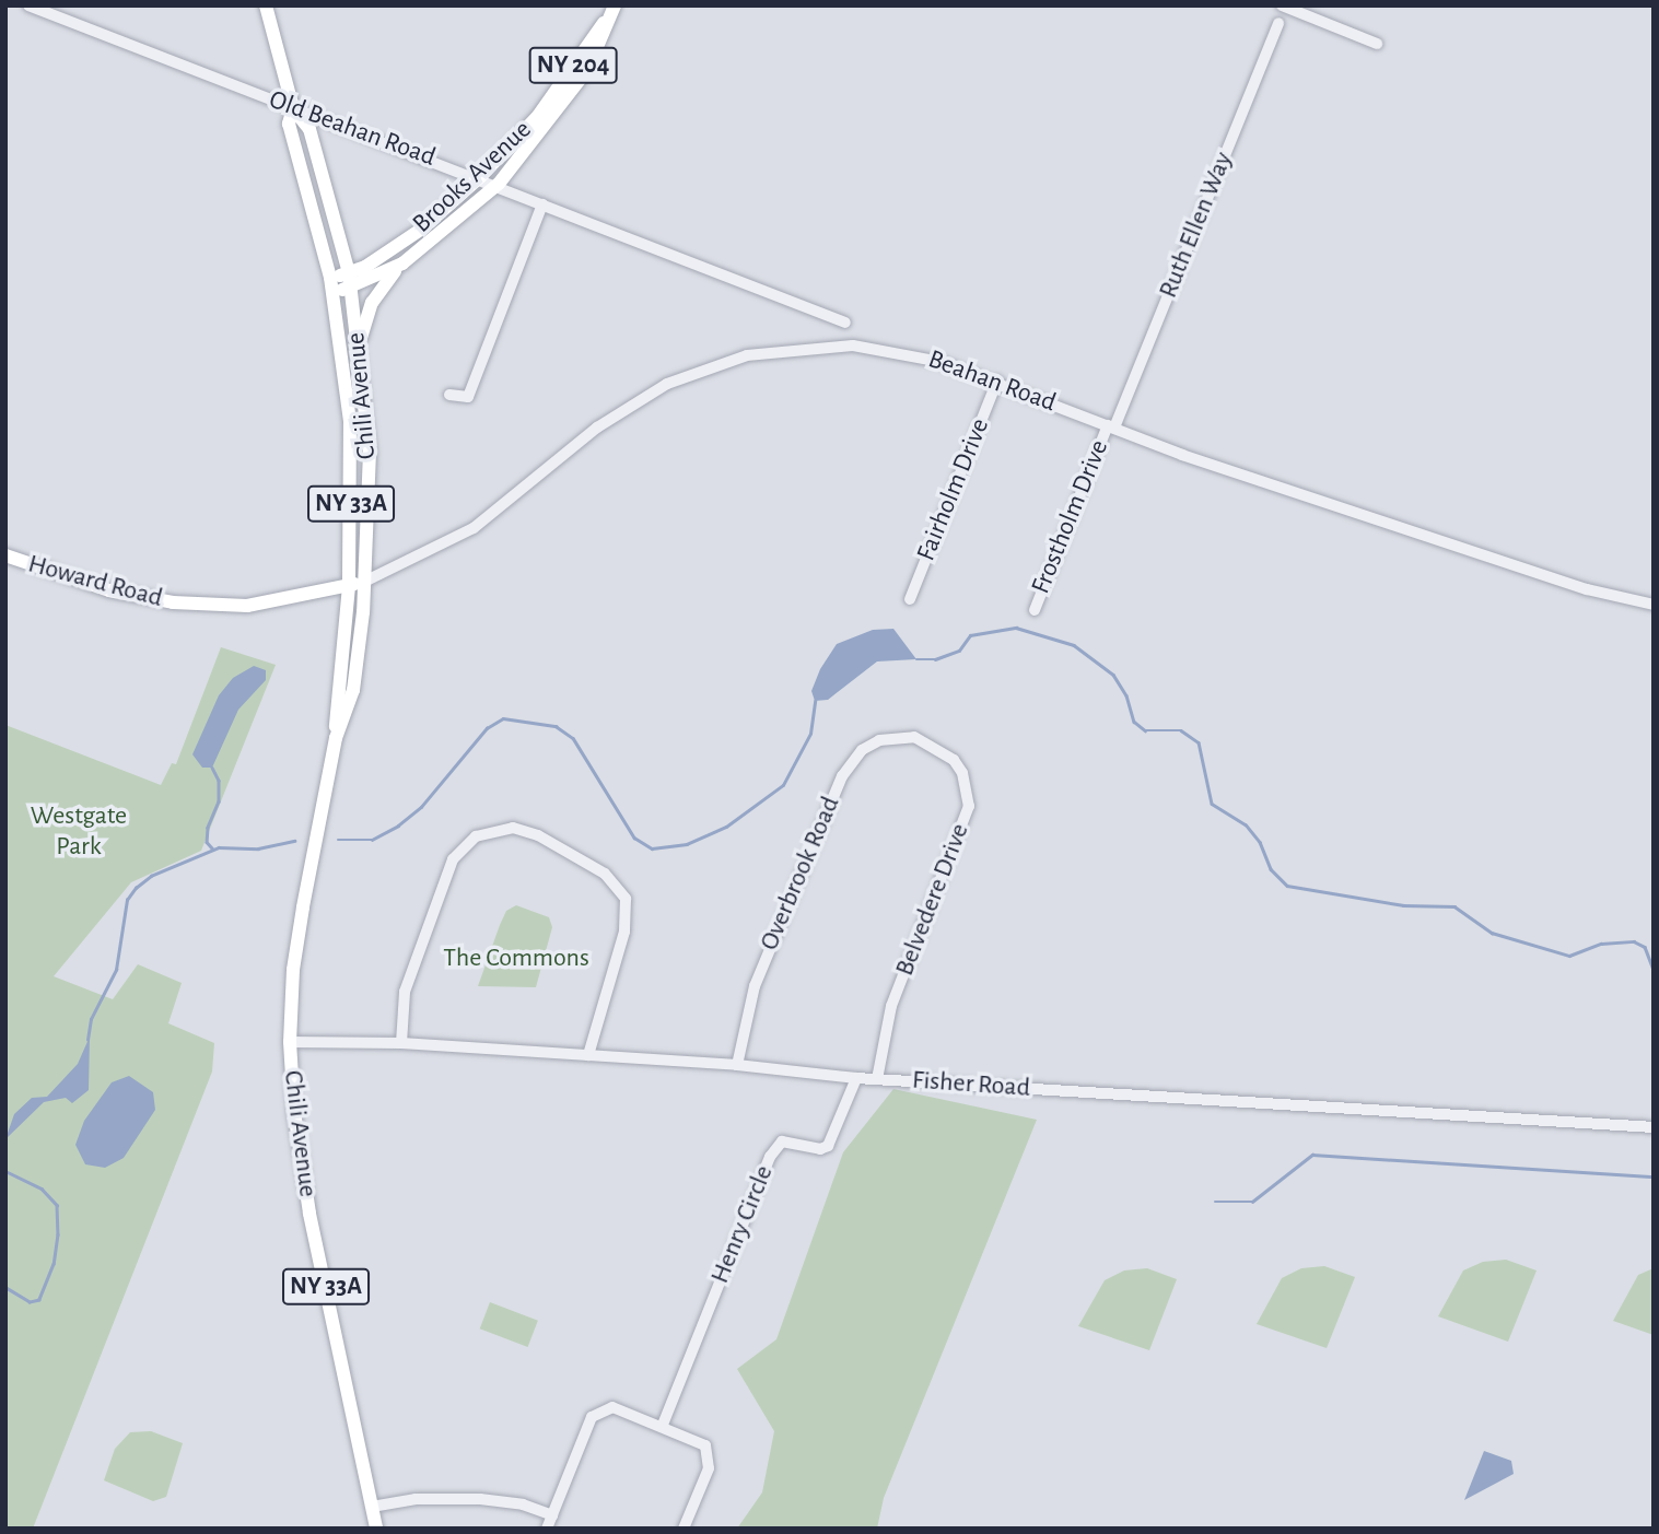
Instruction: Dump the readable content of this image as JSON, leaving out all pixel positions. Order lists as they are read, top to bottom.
{
  "streets": {
    "main road": [
      "NY 204",
      "Brooks Avenue",
      "Chili Avenue",
      "NY 33A",
      "Howard Road"
    ],
    "street": [
      "Old Beahan Road",
      "Ruth Ellen Way",
      "Beahan Road",
      "Fairholm Drive",
      "Frostholm Drive",
      "Overbrook Road",
      "Belvedere Drive",
      "Fisher Road",
      "Henry Circle"
    ]
  },
  "crossings": [
    ["NY 204", "Brooks Avenue"],
    ["NY 204", "Chili Avenue"],
    ["Old Beahan Road", "Brooks Avenue"],
    ["Old Beahan Road", "Chili Avenue"],
    ["Brooks Avenue", "Chili Avenue"],
    ["Ruth Ellen Way", "Beahan Road"],
    ["Ruth Ellen Way", "Frostholm Drive"],
    ["Beahan Road", "Chili Avenue"],
    ["Beahan Road", "Fairholm Drive"],
    ["Beahan Road", "Frostholm Drive"],
    ["Beahan Road", "Howard Road"],
    ["Chili Avenue", "Howard Road"],
    ["Chili Avenue", "Fisher Road"],
    ["Overbrook Road", "Belvedere Drive"],
    ["Overbrook Road", "Fisher Road"],
    ["Belvedere Drive", "Fisher Road"],
    ["Fisher Road", "Henry Circle"]
  ],
  "parks": ["Westgate Park", "The Commons"]
}
